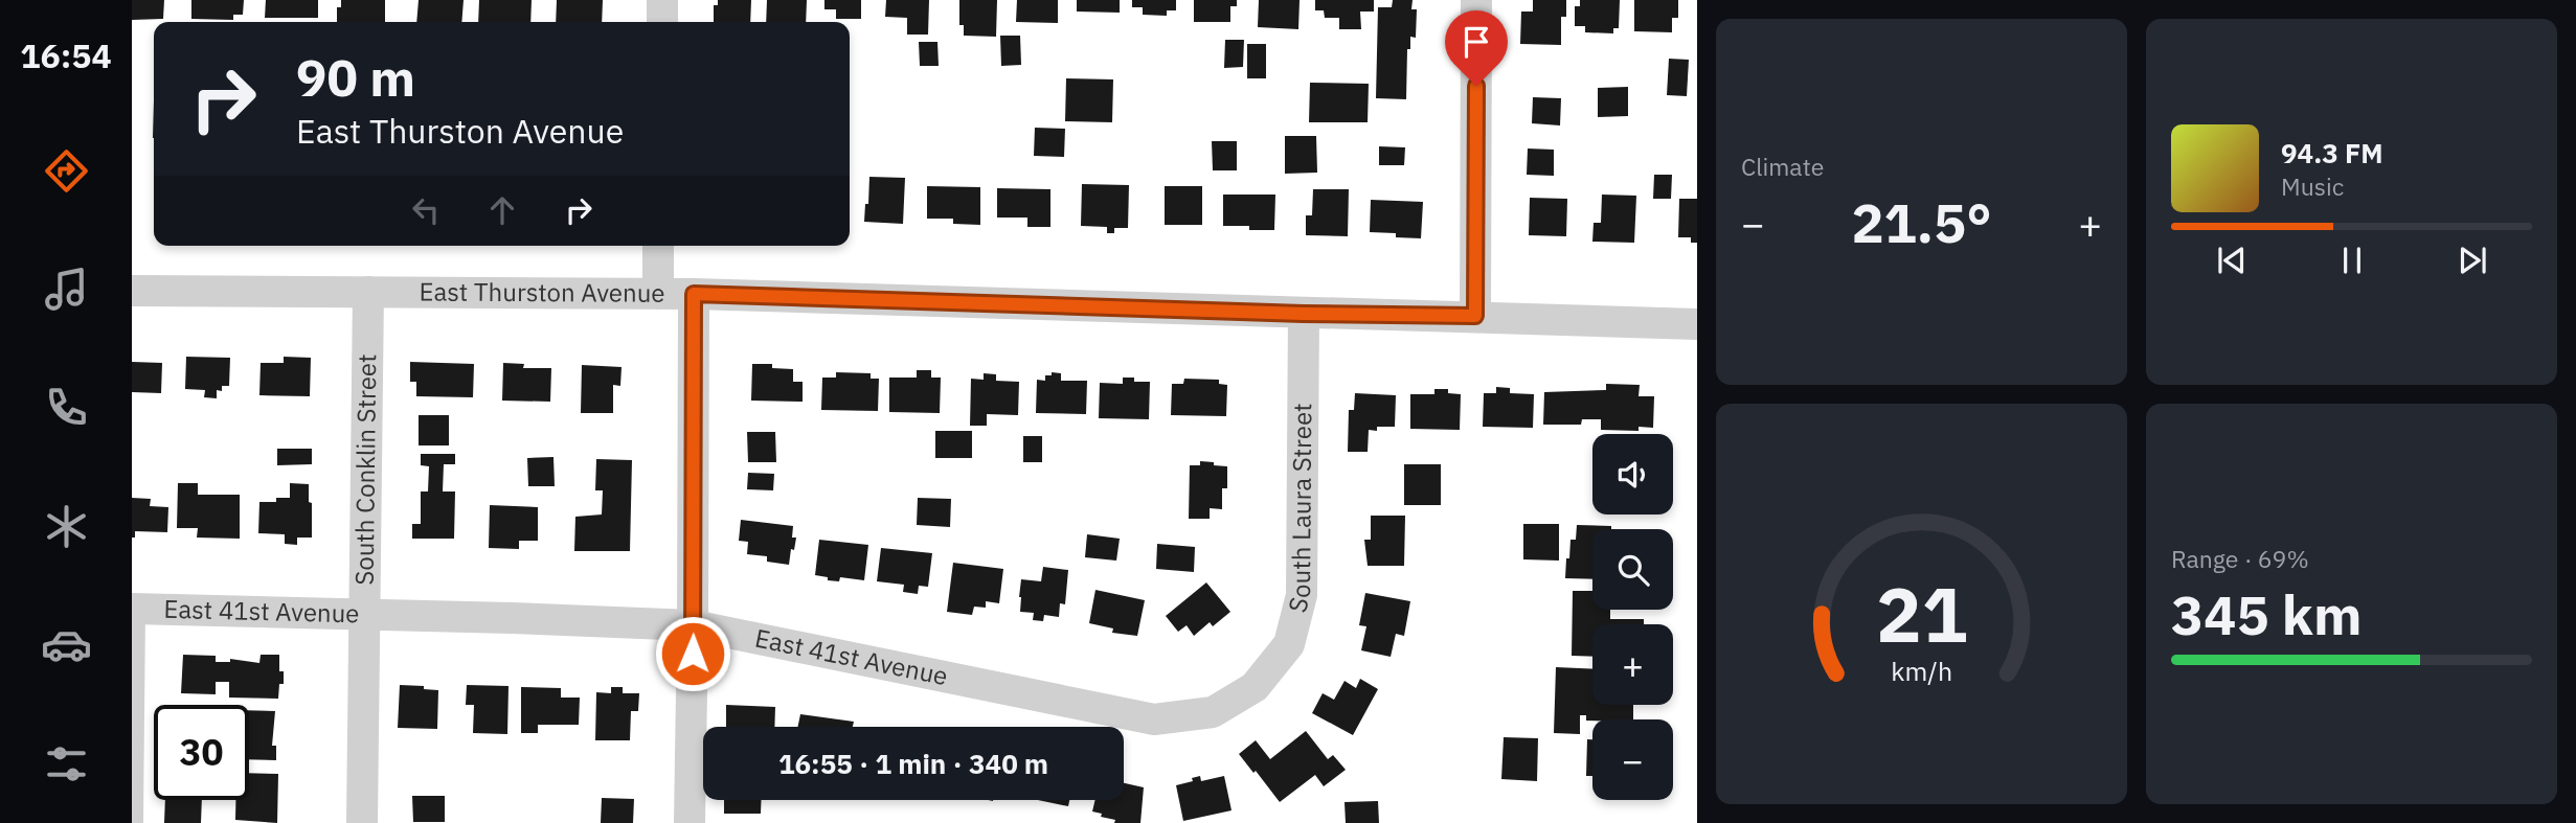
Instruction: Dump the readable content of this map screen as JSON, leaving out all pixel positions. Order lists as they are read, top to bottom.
{
  "streets": {
    "street": [
      "East Thurston Avenue",
      "South Conklin Street",
      "South Laura Street",
      "East 41st Avenue"
    ]
  },
  "crossings": [
    ["East Thurston Avenue", "South Conklin Street"],
    ["East Thurston Avenue", "South Laura Street"],
    ["South Conklin Street", "East 41st Avenue"],
    ["South Laura Street", "East 41st Avenue"]
  ],
  "page": {
    "tabs": "16:54",
    "tile": [
      "Climate",
      ["Range · 69%", "345 km"]
    ],
    "turn": ["90 m", "East Thurston Avenue"],
    "song": ["94.3 FM", "Music"],
    "heat": ["−", "21.5°", "+"],
    "map_buttons": ["+", "−"],
    "limit": "30",
    "trip": "16:55 · 1 min · 340 m",
    "gauge": ["21", "km/h"]
  }
}
